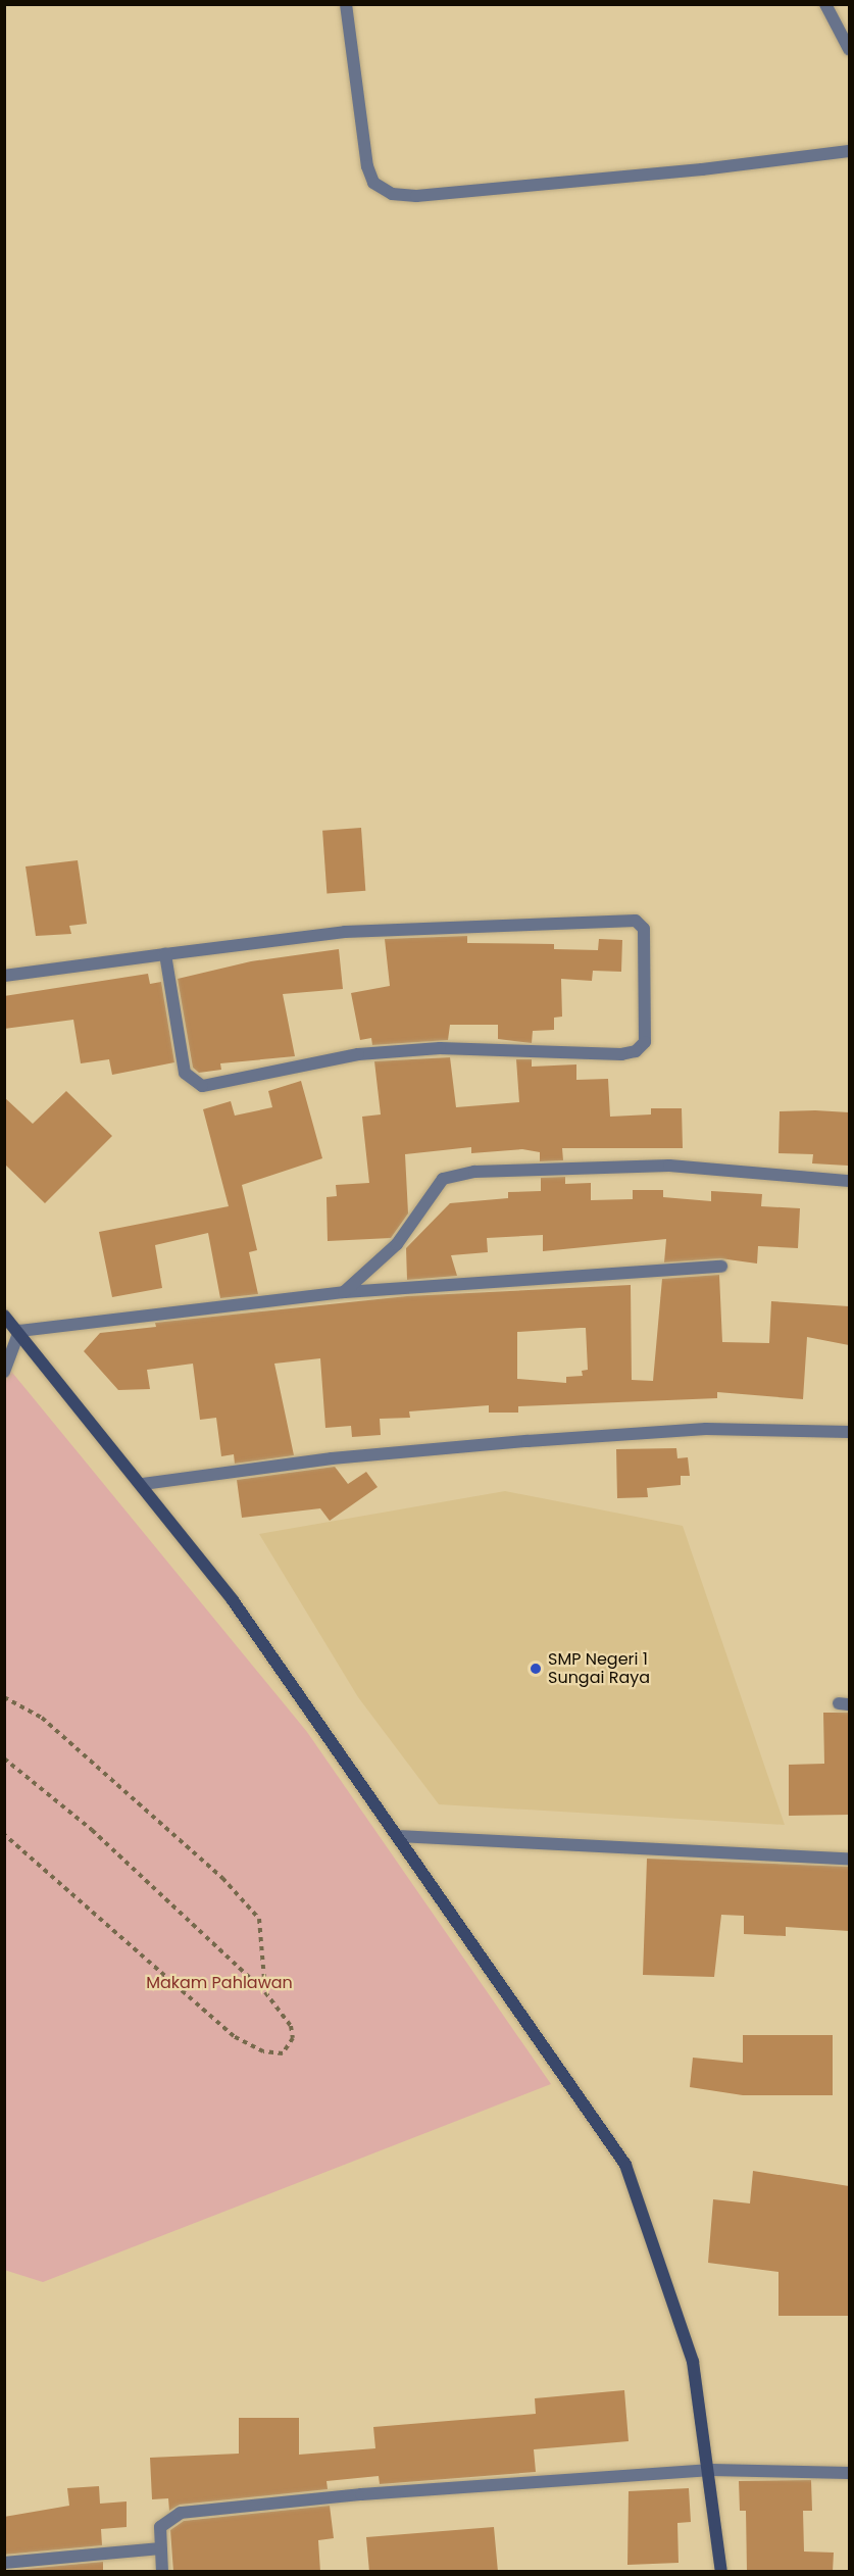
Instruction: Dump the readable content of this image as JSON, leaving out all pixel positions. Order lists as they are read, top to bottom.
{
  "parks": ["Makam Pahlawan"],
  "places": ["SMP Negeri 1 Sungai Raya"]
}
